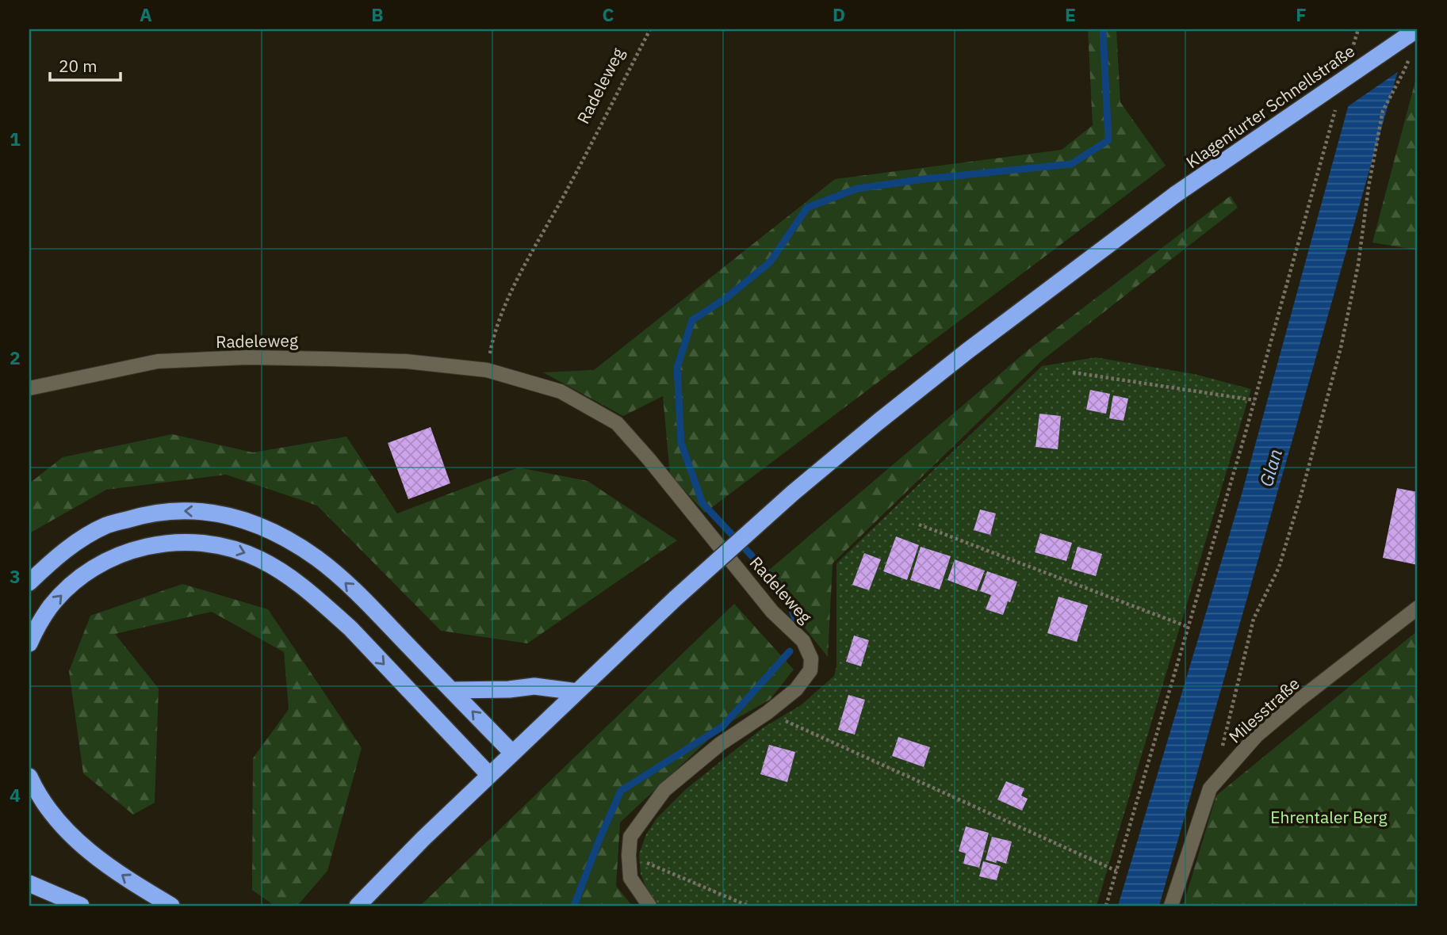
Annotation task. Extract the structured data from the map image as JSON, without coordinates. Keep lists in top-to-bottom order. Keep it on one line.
{"streets":{"highway":["Klagenfurter Schnellstraße"],"street":["Radeleweg","Milesstraße"]},"water":["Glan"],"parks":["Ehrentaler Berg"],"scale_bar":"20 m","grid":{"columns":["A","B","C","D","E","F"],"rows":["1","2","3","4"]}}
